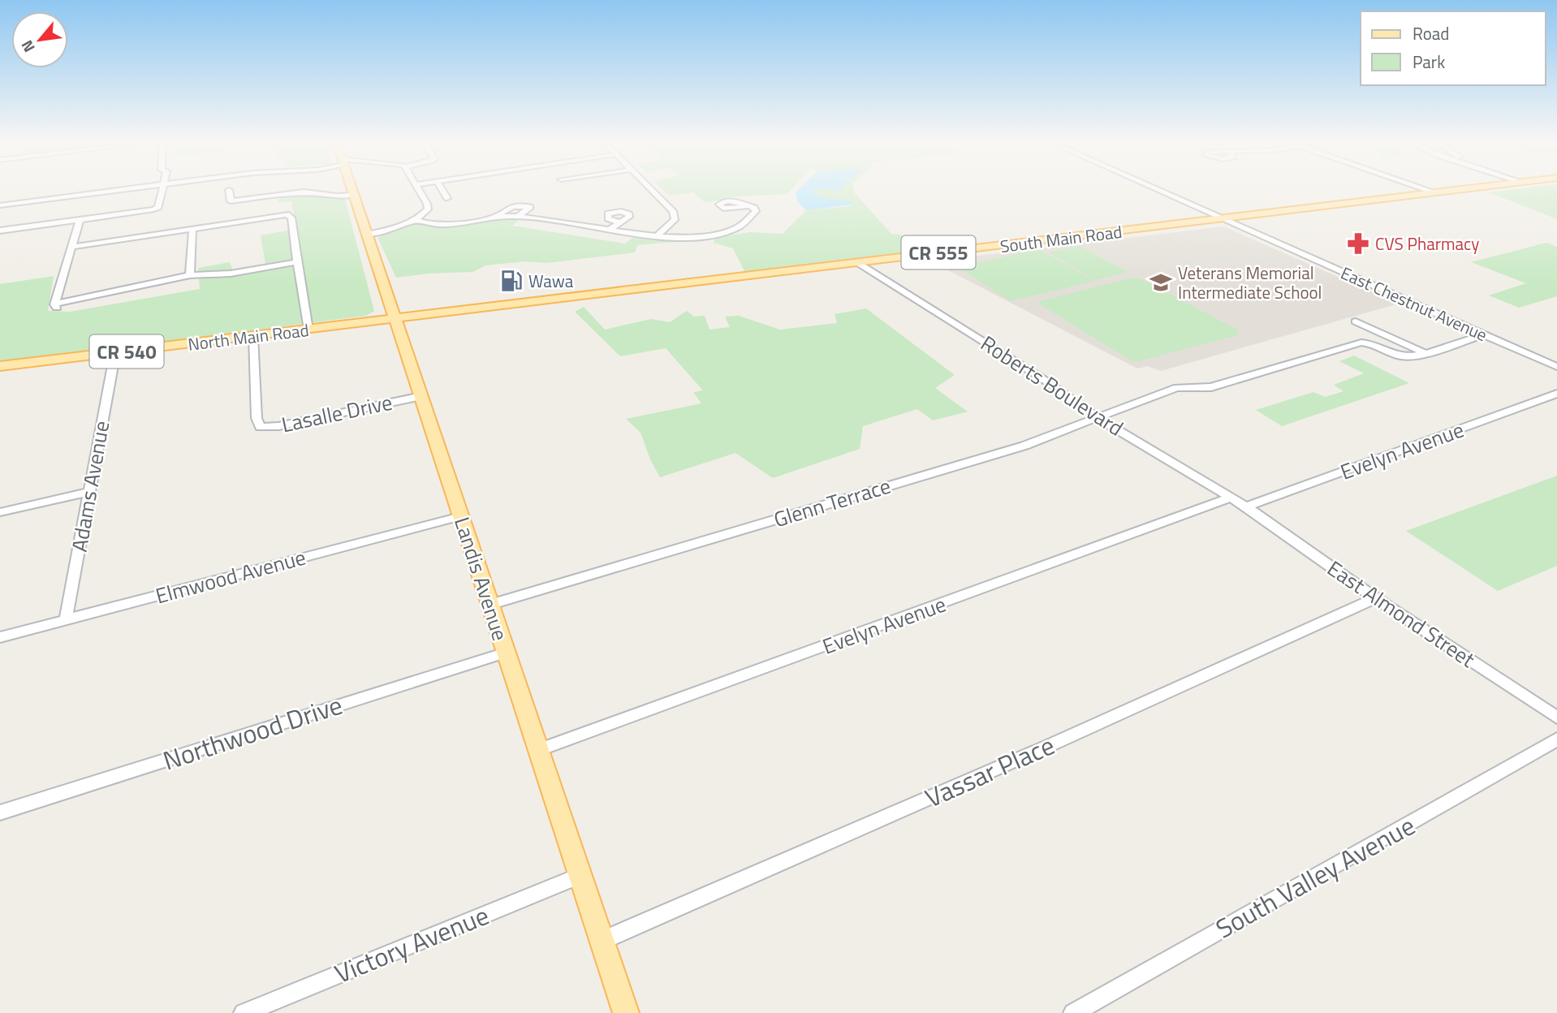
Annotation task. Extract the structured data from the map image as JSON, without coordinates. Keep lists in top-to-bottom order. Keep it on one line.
{"streets":{"main road":["South Main Road","CR 555","North Main Road","CR 540","Landis Avenue"],"street":["East Chestnut Avenue","Roberts Boulevard","Lasalle Drive","Evelyn Avenue","Adams Avenue","Glenn Terrace","Elmwood Avenue","East Almond Street","Northwood Drive","Vassar Place","South Valley Avenue","Victory Avenue"]},"crossings":[["South Main Road","East Chestnut Avenue"],["South Main Road","North Main Road"],["South Main Road","Roberts Boulevard"],["South Main Road","Landis Avenue"],["North Main Road","Lasalle Drive"],["North Main Road","Adams Avenue"],["North Main Road","Landis Avenue"],["Roberts Boulevard","Evelyn Avenue"],["Roberts Boulevard","Glenn Terrace"],["Roberts Boulevard","East Almond Street"],["Lasalle Drive","Landis Avenue"],["Evelyn Avenue","Landis Avenue"],["Evelyn Avenue","East Almond Street"],["Adams Avenue","Elmwood Avenue"],["Glenn Terrace","Landis Avenue"],["Elmwood Avenue","Landis Avenue"],["Landis Avenue","Northwood Drive"],["Landis Avenue","Vassar Place"],["Landis Avenue","Victory Avenue"],["East Almond Street","Vassar Place"]],"places":{"pharmacy":["CVS Pharmacy"],"fuel station":["Wawa"],"school or university":["Veterans Memorial Intermediate School"]},"legend":["Road","Park"],"north":"bottom left"}
